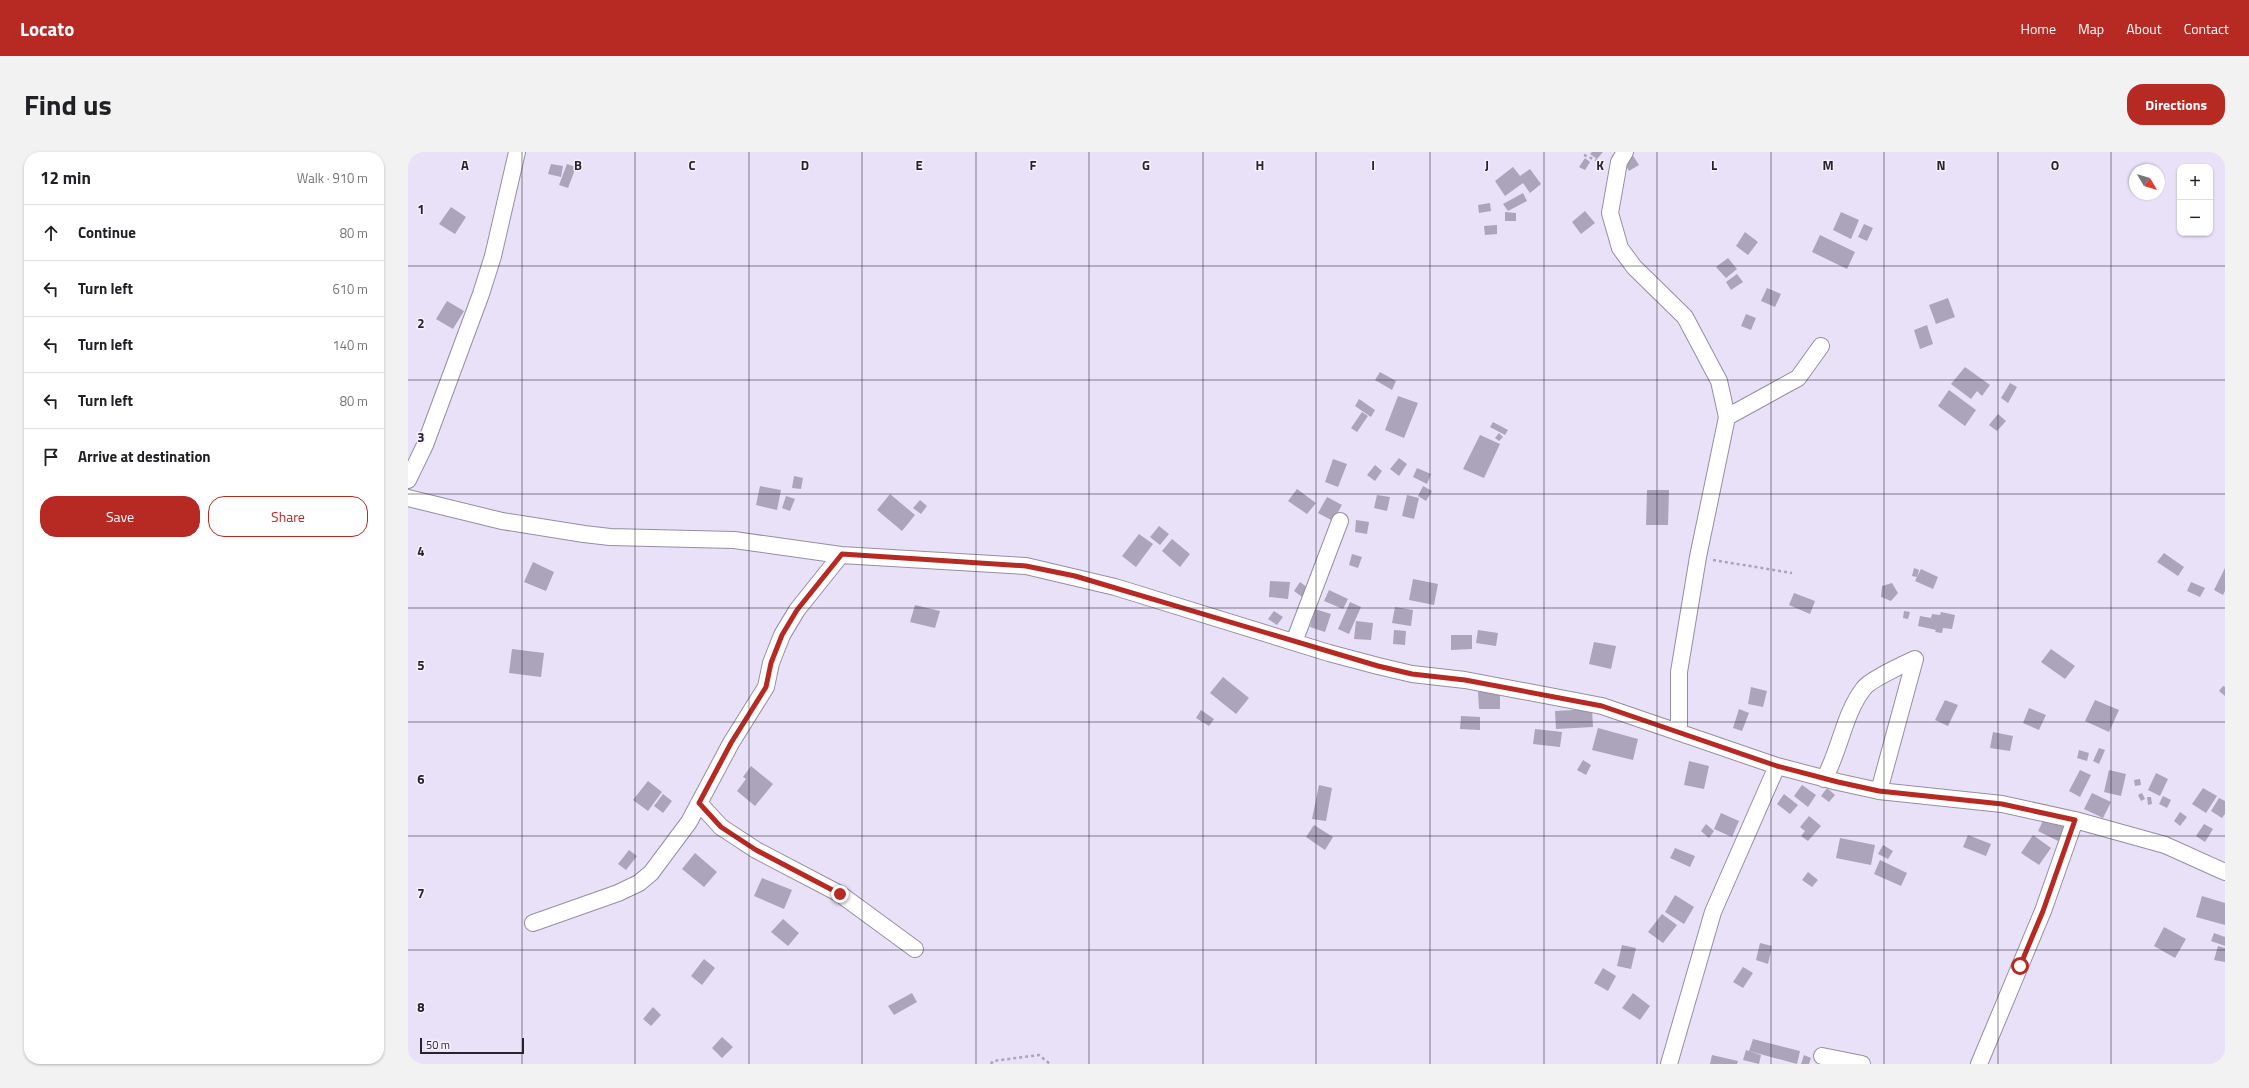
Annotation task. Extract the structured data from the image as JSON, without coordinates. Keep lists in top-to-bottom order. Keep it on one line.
{"scale_bar":"50 m","north":"bottom right","page":{"header":"Locato","nav":["Home","Map","About","Contact"],"title":"Find us","buttons":["Directions",["Save","Share"]],"heading":["12 min","Walk · 910 m"],"map_buttons":["+","−"],"list":[["Continue","80 m"],["Turn left","610 m"],["Turn left","140 m"],["Turn left","80 m"],"Arrive at destination"],"scale":"50 m"},"grid":{"columns":["A","B","C","D","E","F","G","H","I","J","K","L","M","N","O"],"rows":["1","2","3","4","5","6","7","8"]}}
